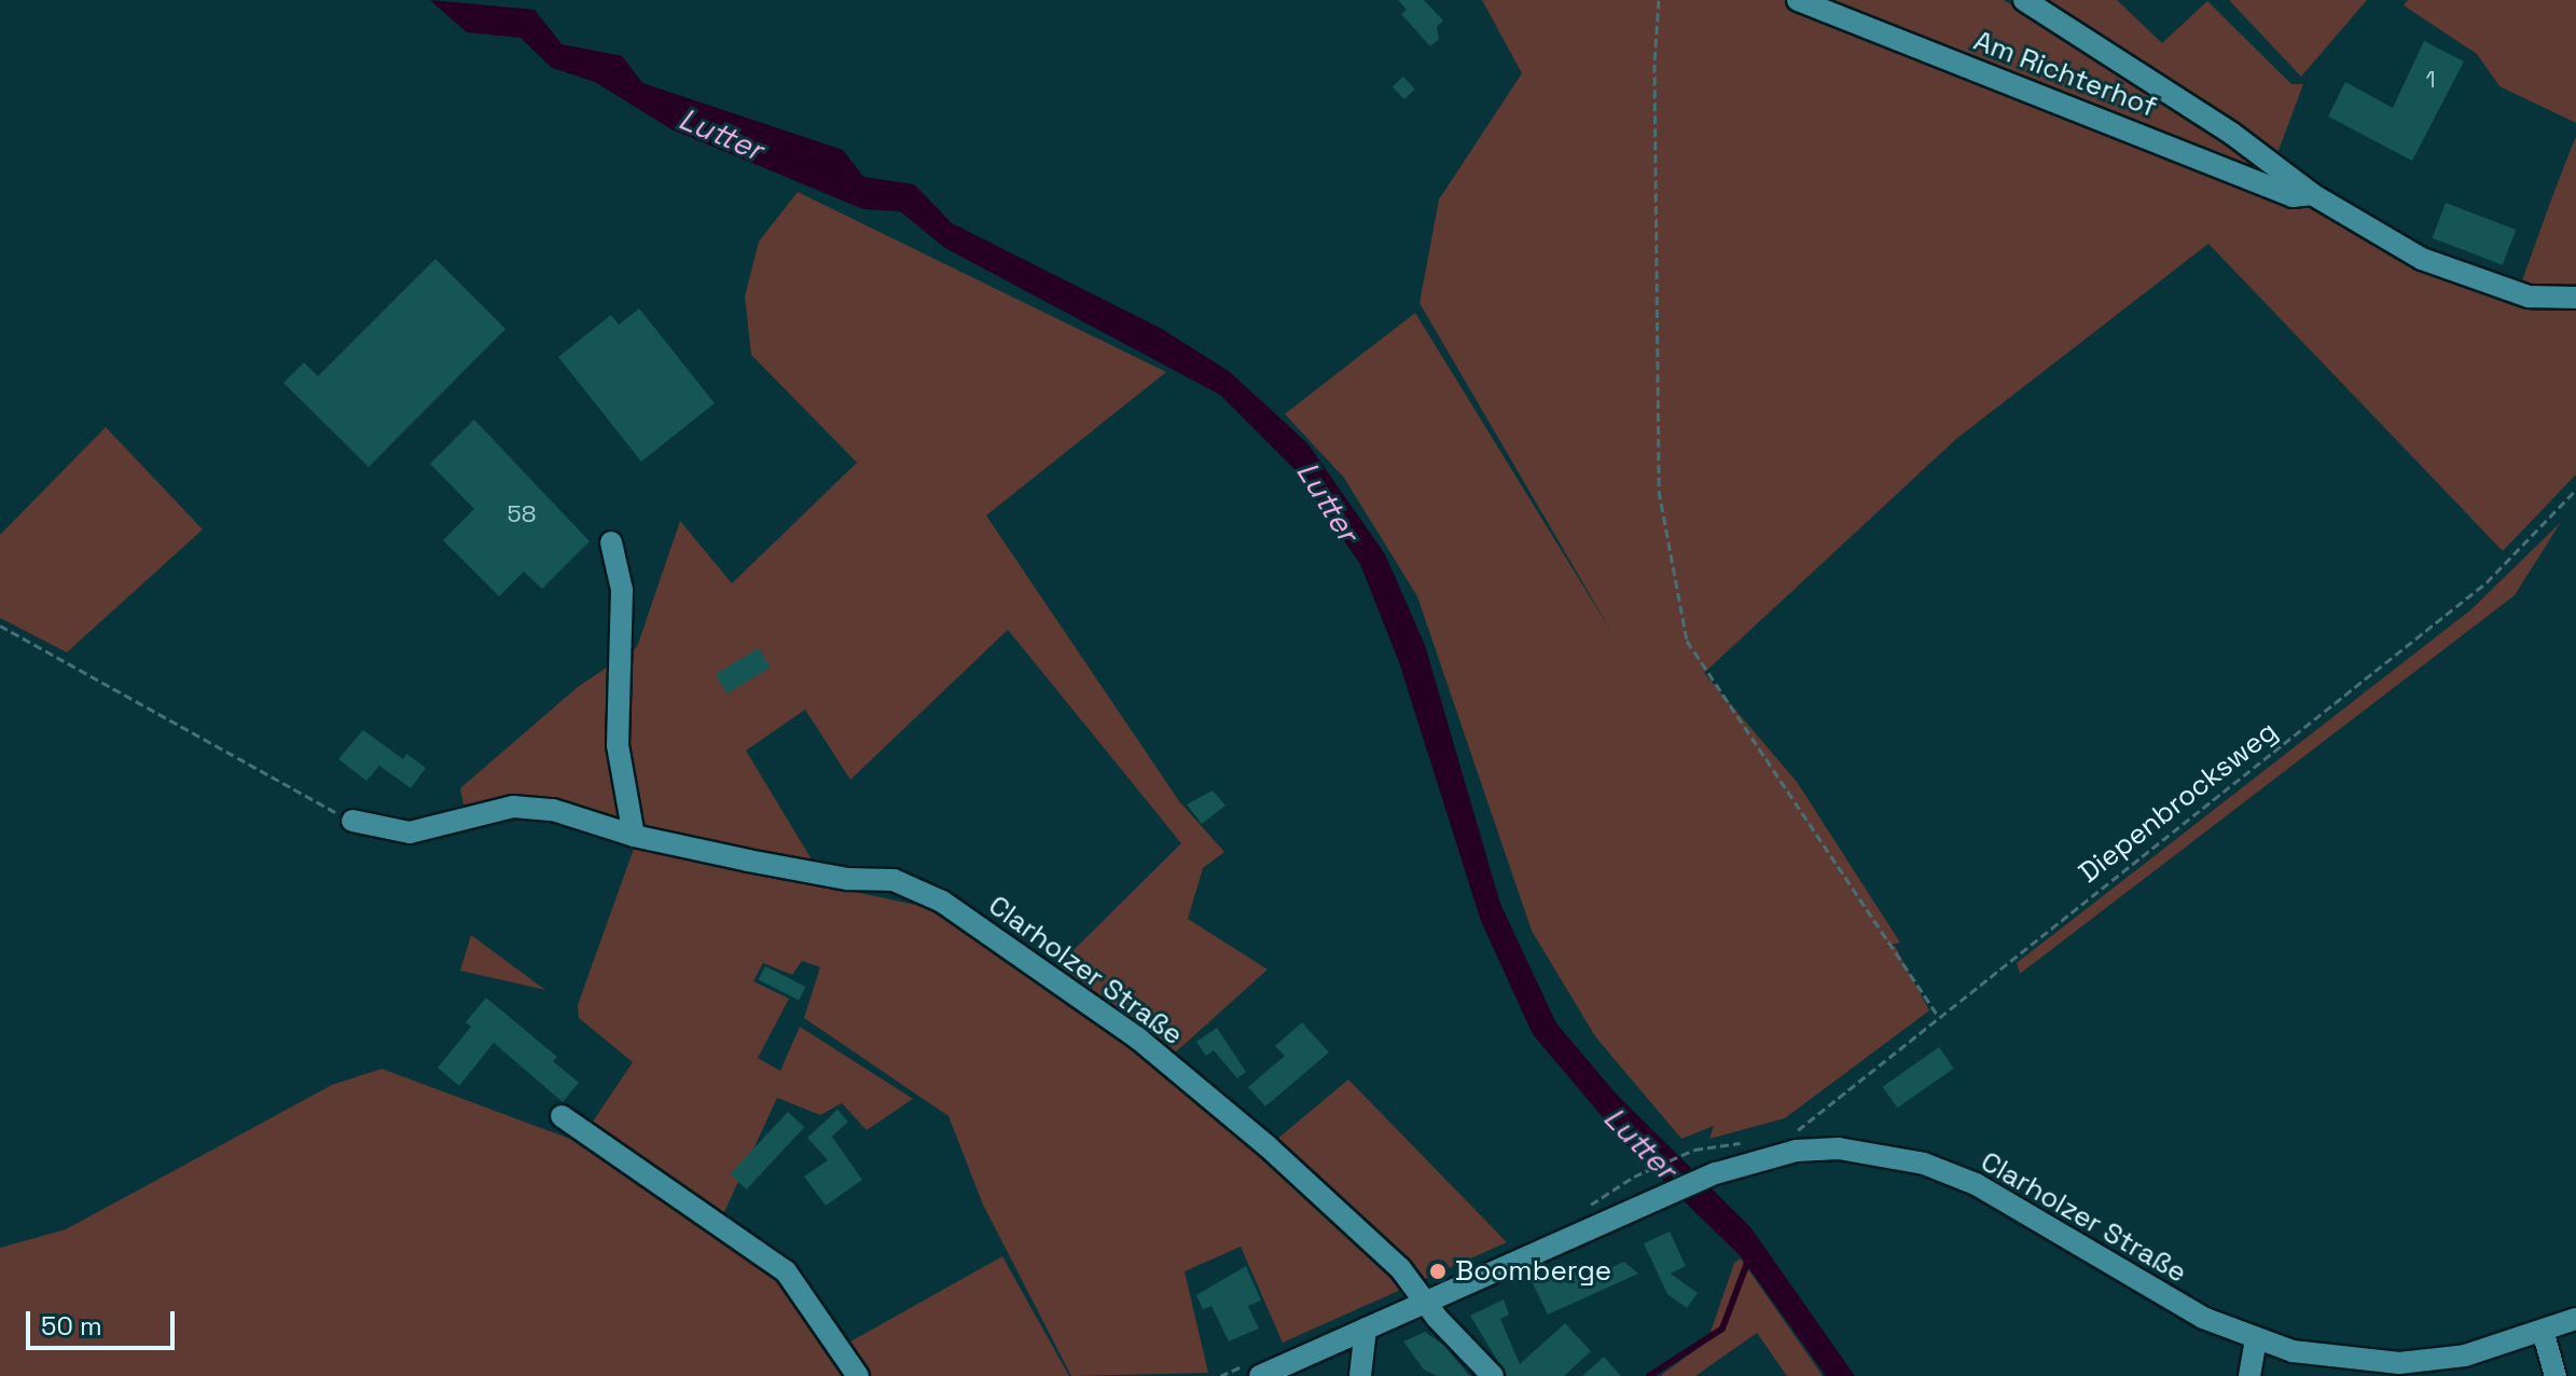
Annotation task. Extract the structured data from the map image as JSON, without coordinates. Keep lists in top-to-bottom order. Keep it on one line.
{"streets":{"street":["Am Richterhof","Clarholzer Straße"],"path":["Diepenbrocksweg"]},"water":["Lutter"],"places":["Boomberge"],"house_numbers":["1","58"],"scale_bar":"50 m"}
